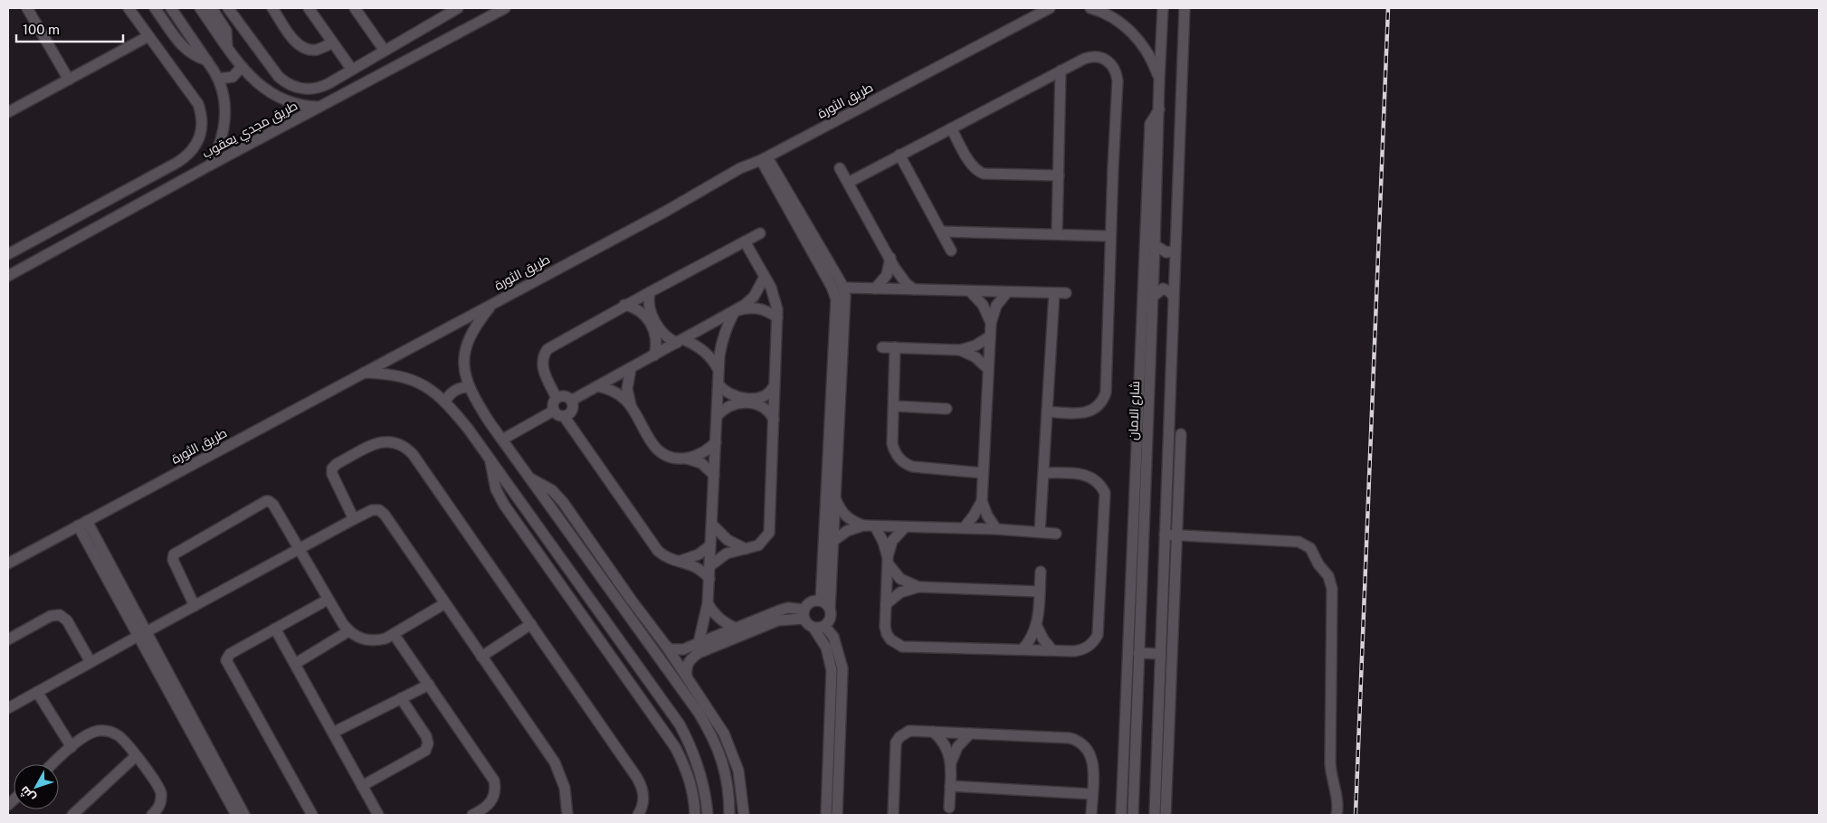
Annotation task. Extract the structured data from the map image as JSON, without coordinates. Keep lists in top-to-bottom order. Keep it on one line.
{"streets":{"street":["طريق الثورة","طريق مجدي يعقوب","شارع الامان"]},"scale_bar":"100 m","north":"bottom left"}
